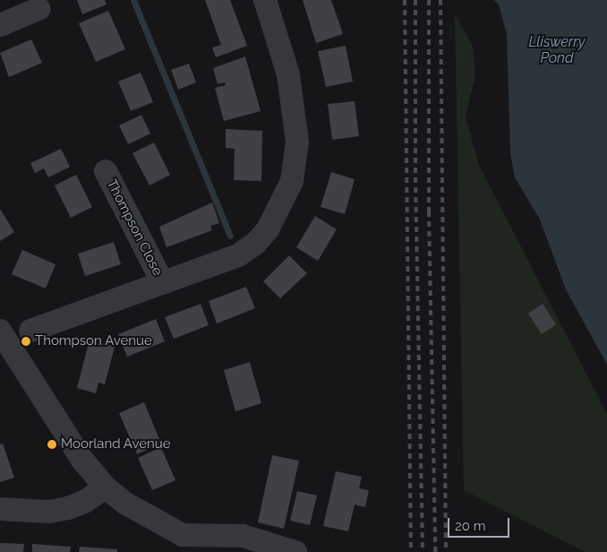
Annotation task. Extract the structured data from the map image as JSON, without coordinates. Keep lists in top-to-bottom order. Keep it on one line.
{"streets":{"street":["Thompson Close"]},"water":["Lliswerry Pond"],"places":["Thompson Avenue","Moorland Avenue"],"scale_bar":"20 m"}
